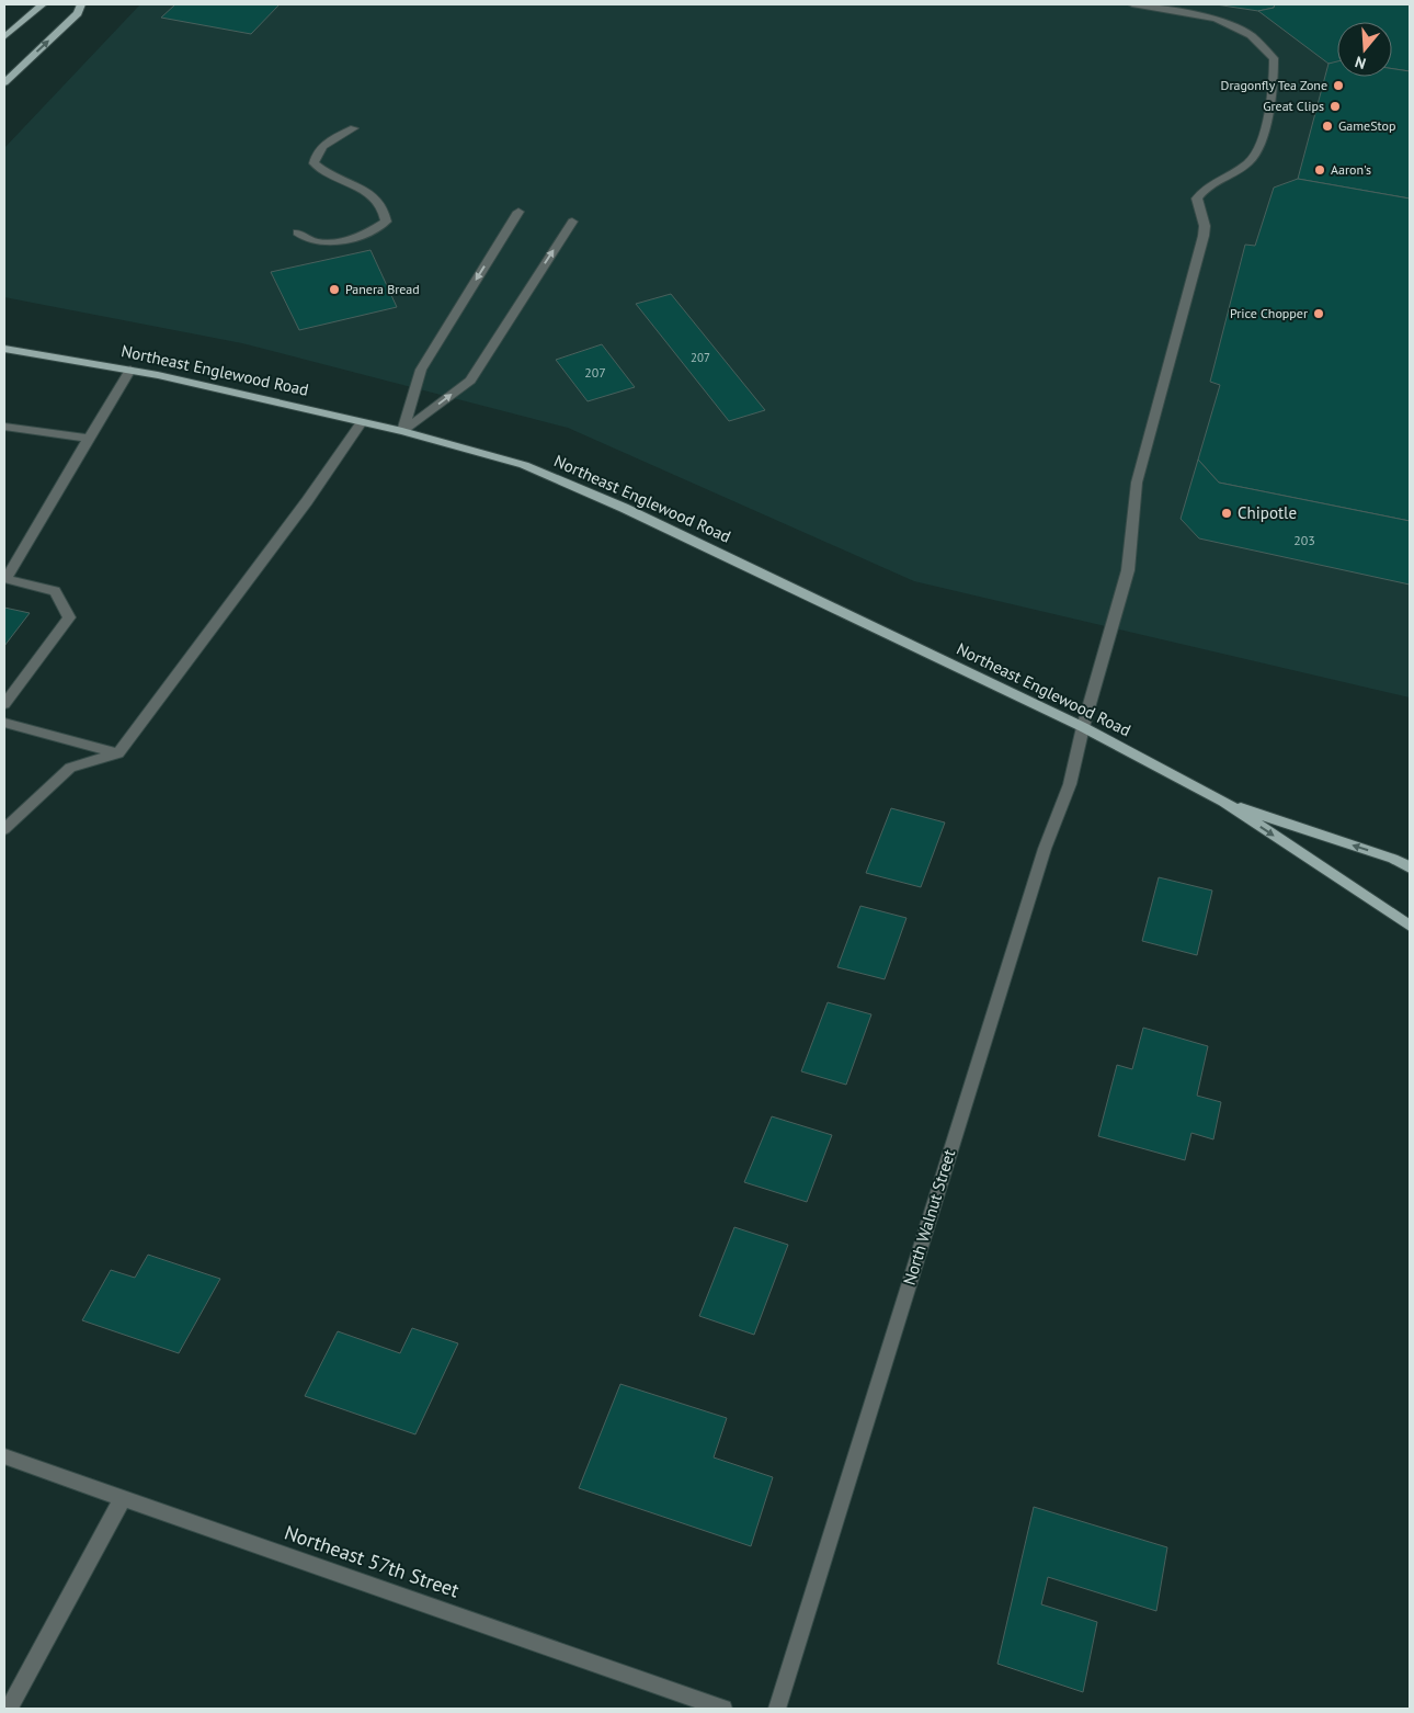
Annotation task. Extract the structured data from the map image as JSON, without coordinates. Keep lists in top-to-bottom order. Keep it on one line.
{"streets":{"main road":["Northeast Englewood Road"],"street":["North Walnut Street","Northeast 57th Street"]},"crossings":[["Northeast Englewood Road","North Walnut Street"]],"places":["Dragonfly Tea Zone","Great Clips","GameStop","Aaron's","Panera Bread","Price Chopper","Chipotle"],"house_numbers":["207","207","203"],"north":"bottom"}
